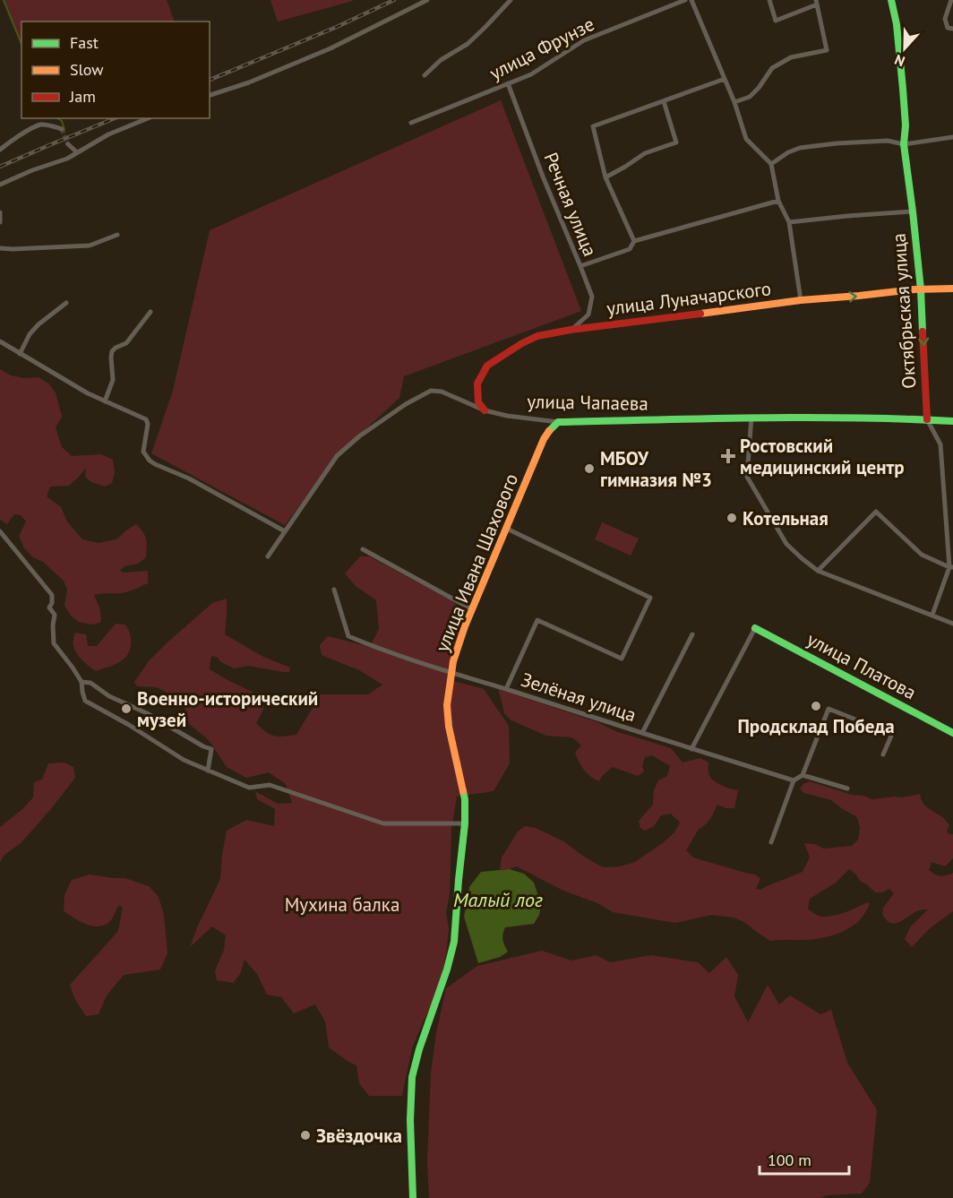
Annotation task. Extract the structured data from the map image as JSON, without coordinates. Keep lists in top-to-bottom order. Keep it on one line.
{"streets":{"main road":["улица Луначарского","Октябрьская улица","улица Чапаева","улица Ивана Шахового","улица Платова"],"street":["улица Фрунзе","Речная улица","Зелёная улица"]},"crossings":[["улица Фрунзе","Речная улица"],["Речная улица","улица Луначарского"],["улица Луначарского","Октябрьская улица"],["улица Луначарского","улица Чапаева"],["Октябрьская улица","улица Чапаева"],["улица Чапаева","улица Ивана Шахового"],["улица Ивана Шахового","Зелёная улица"]],"water":["Малый лог"],"parks":["Мухина балка"],"places":{"health":["Ростовский медицинский центр"],"other":["МБОУ гимназия №3","Котельная","Продсклад Победа","Военно-исторический музей","Звёздочка"]},"legend":["Fast","Slow","Jam"],"scale_bar":"100 m","north":"bottom"}
